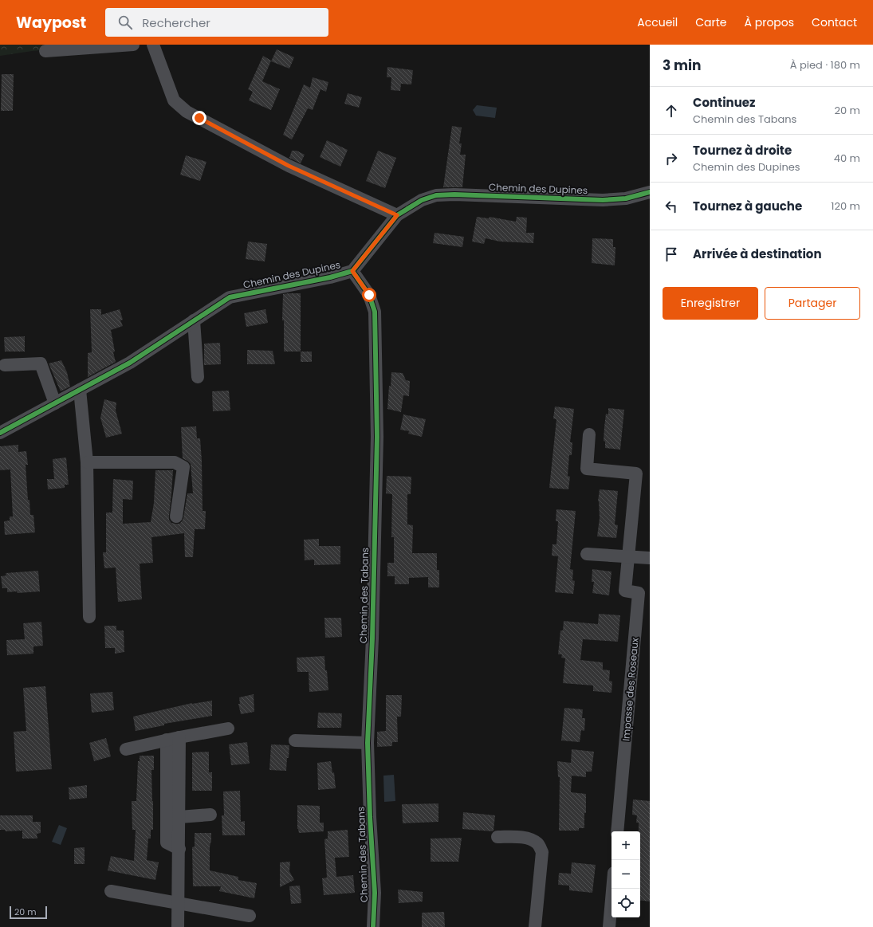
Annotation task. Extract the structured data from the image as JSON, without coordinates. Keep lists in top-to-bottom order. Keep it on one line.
{"streets":{"street":["Chemin des Dupines","Chemin des Tabans","Impasse des Roseaux"]},"crossings":[["Chemin des Dupines","Chemin des Tabans"]],"scale_bar":"20 m","page":{"header":"Waypost","search":"Rechercher","nav":["Accueil","Carte","À propos","Contact"],"heading":["3 min","À pied · 180 m"],"list":[["Continuez","Chemin des Tabans","20 m"],["Tournez à droite","Chemin des Dupines","40 m"],["Tournez à gauche","120 m"],"Arrivée à destination"],"buttons":["Enregistrer","Partager"],"map_buttons":["+","−"],"scale":"20 m"}}
